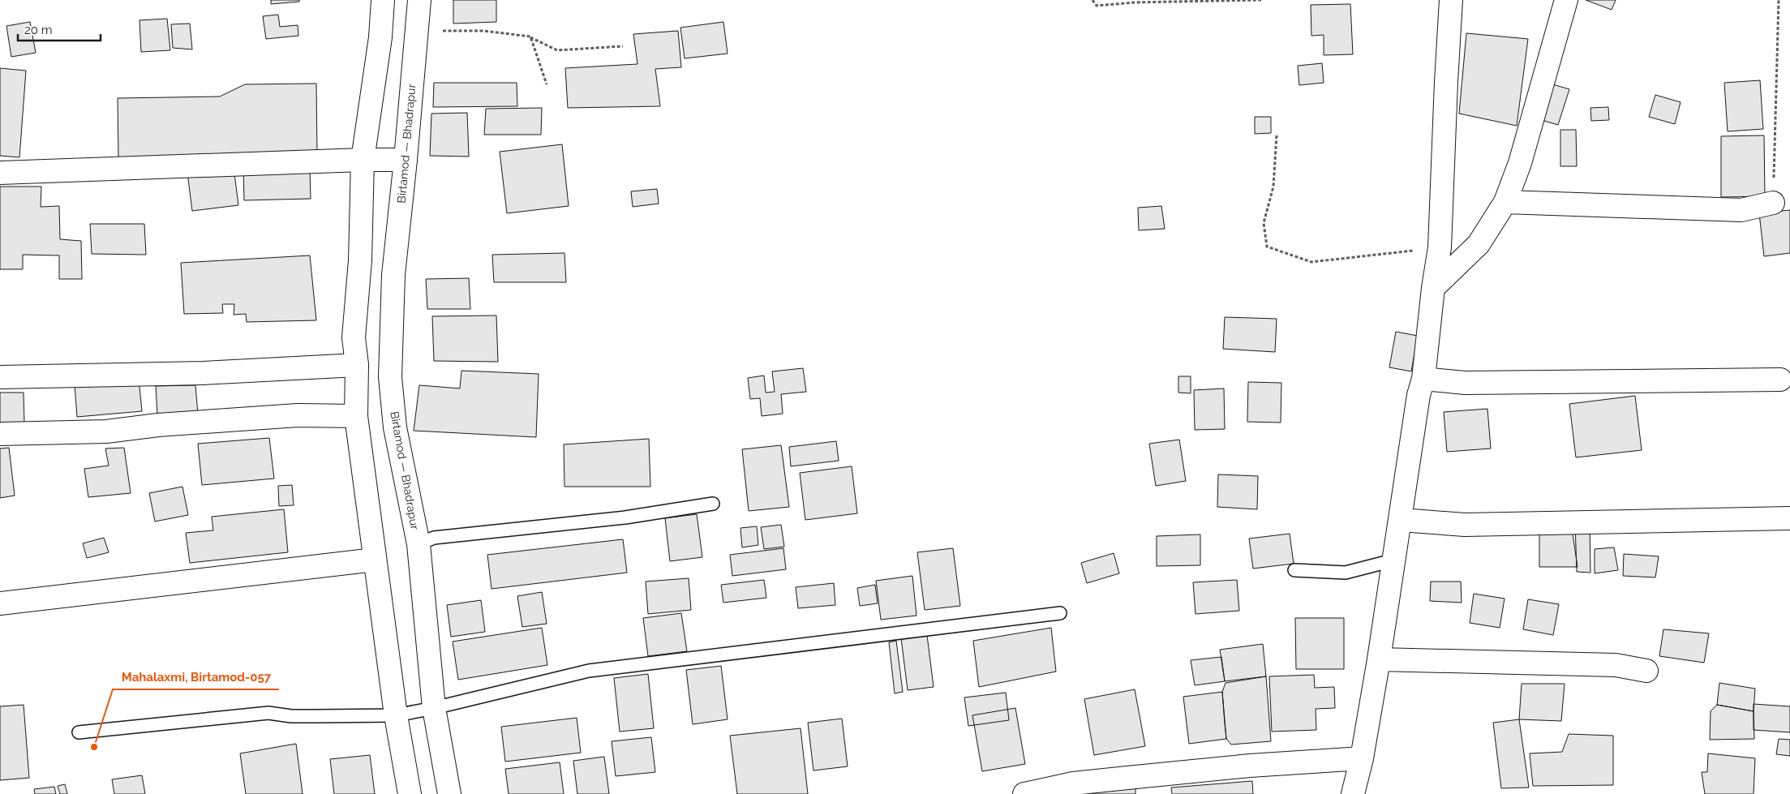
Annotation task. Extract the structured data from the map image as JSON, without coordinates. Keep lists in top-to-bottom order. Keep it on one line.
{"streets":{"street":["Birtamod — Bhadrapur"]},"places":["Mahalaxmi, Birtamod-057"],"scale_bar":"20 m"}
